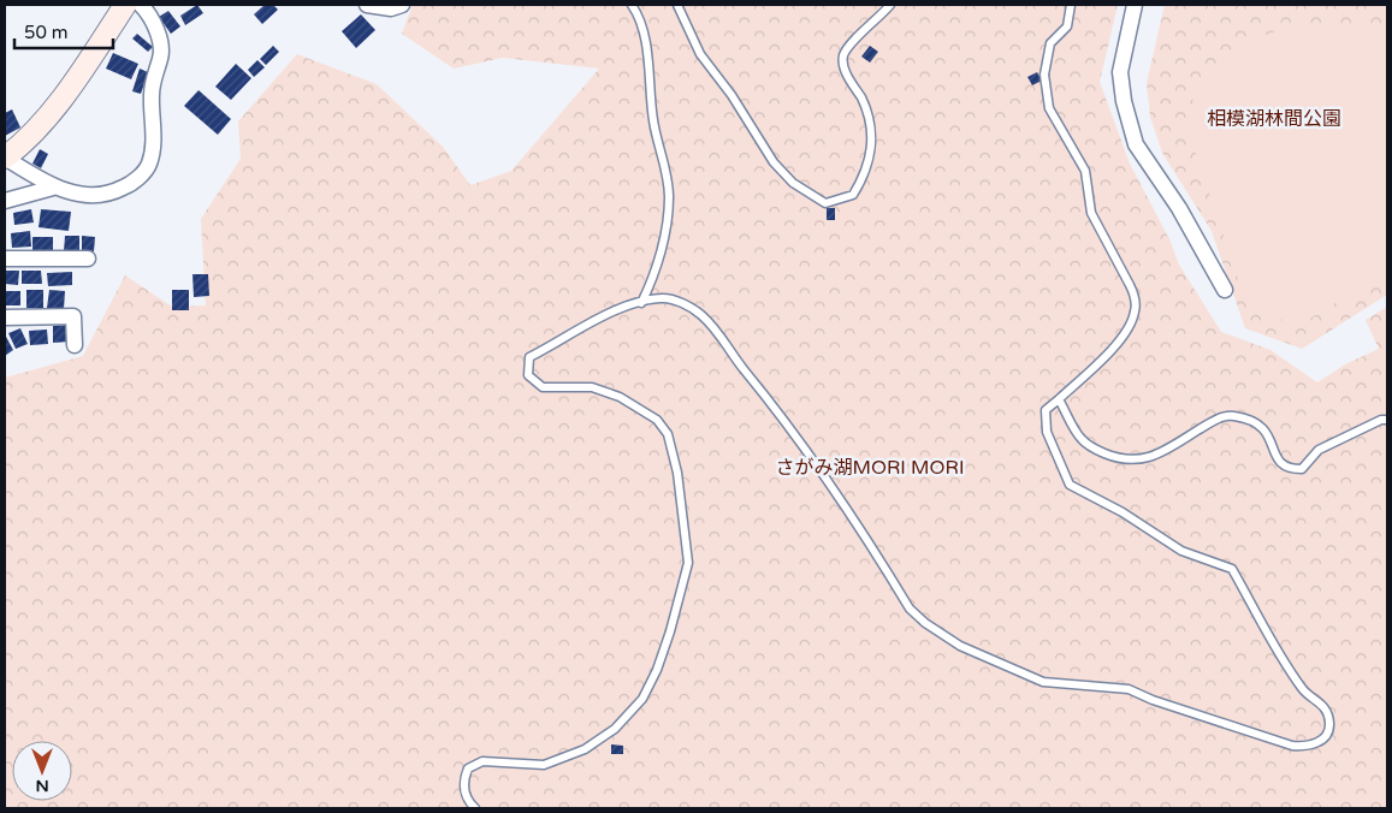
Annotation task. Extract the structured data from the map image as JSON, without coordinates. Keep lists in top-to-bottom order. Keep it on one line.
{"parks":["相模湖林間公園","さがみ湖MORI MORI"],"scale_bar":"50 m","north":"bottom"}
